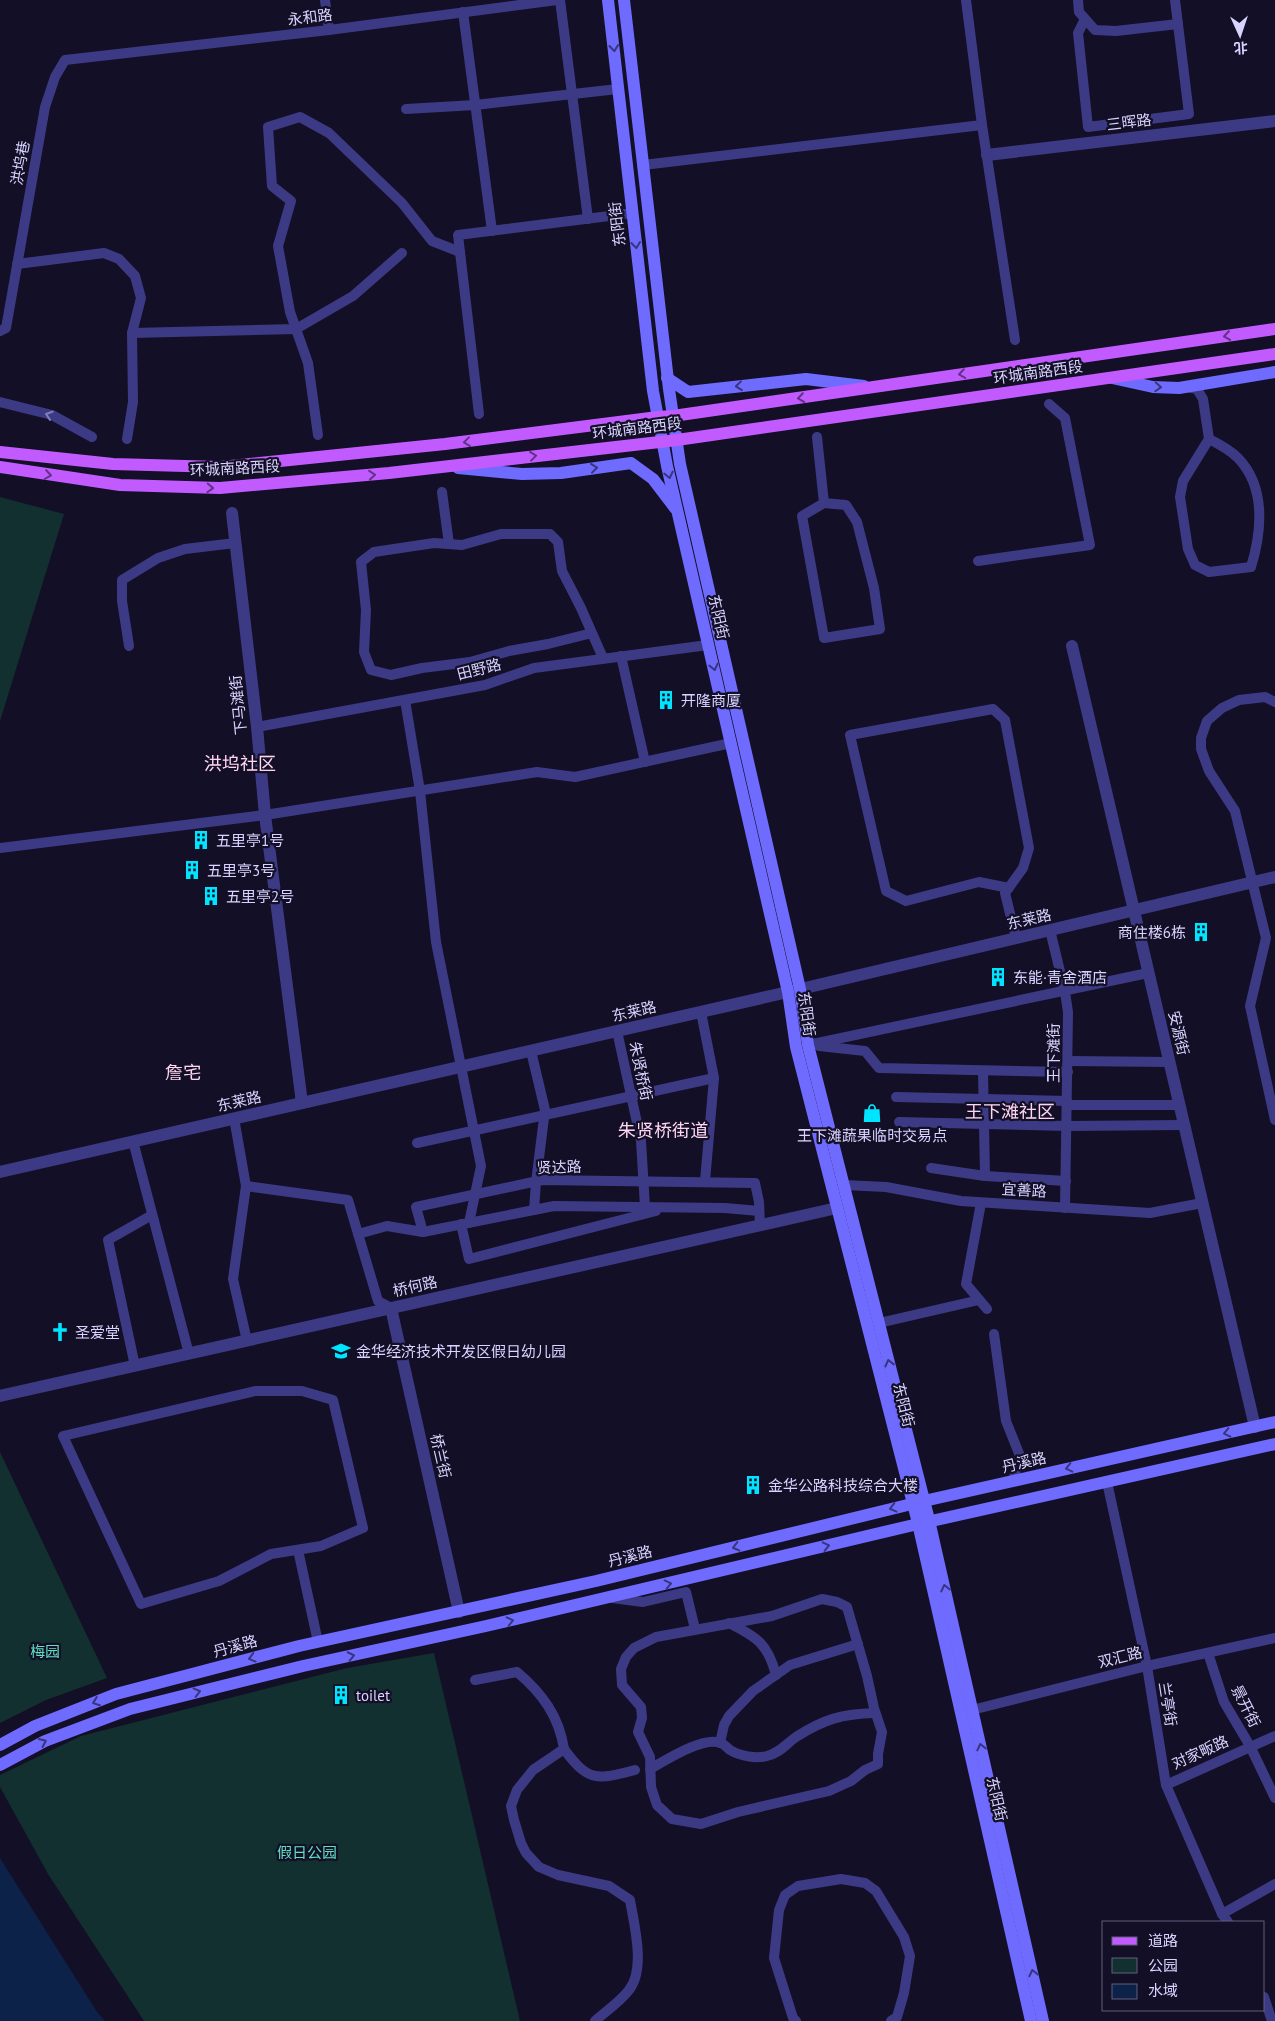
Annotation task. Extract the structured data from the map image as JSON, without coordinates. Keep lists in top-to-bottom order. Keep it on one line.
{"streets":{"main road":["东阳街","环城南路西段","丹溪路"],"street":["永和路","三晖路","洪坞巷","田野路","下马滩街","东莱路","安源街","王下滩街","朱贤桥街","贤达路","宜善路","桥何路","桥兰街","双汇路","兰亭街","景开街","对家畈路"]},"crossings":[["永和路","洪坞巷"],["东阳街","环城南路西段"],["东阳街","田野路"],["东阳街","东莱路"],["东阳街","宜善路"],["东阳街","桥何路"],["东阳街","丹溪路"],["东阳街","双汇路"],["田野路","下马滩街"],["下马滩街","东莱路"],["东莱路","安源街"],["东莱路","王下滩街"],["东莱路","朱贤桥街"],["安源街","宜善路"],["安源街","丹溪路"],["王下滩街","宜善路"],["朱贤桥街","贤达路"],["贤达路","桥何路"],["桥何路","桥兰街"],["桥兰街","丹溪路"],["双汇路","兰亭街"],["双汇路","景开街"],["兰亭街","对家畈路"],["景开街","对家畈路"]],"districts":["洪坞社区","詹宅","王下滩社区","朱贤桥街道"],"parks":["梅园","假日公园"],"places":{"building":["开隆商厦","五里亭1号","五里亭3号","五里亭2号","商住楼6栋","东能·青舍酒店","金华公路科技综合大楼","toilet"],"shop":["王下滩蔬果临时交易点"],"church":["圣爱堂"],"school or university":["金华经济技术开发区假日幼儿园"]},"legend":["道路","公园","水域"],"north":"bottom"}
